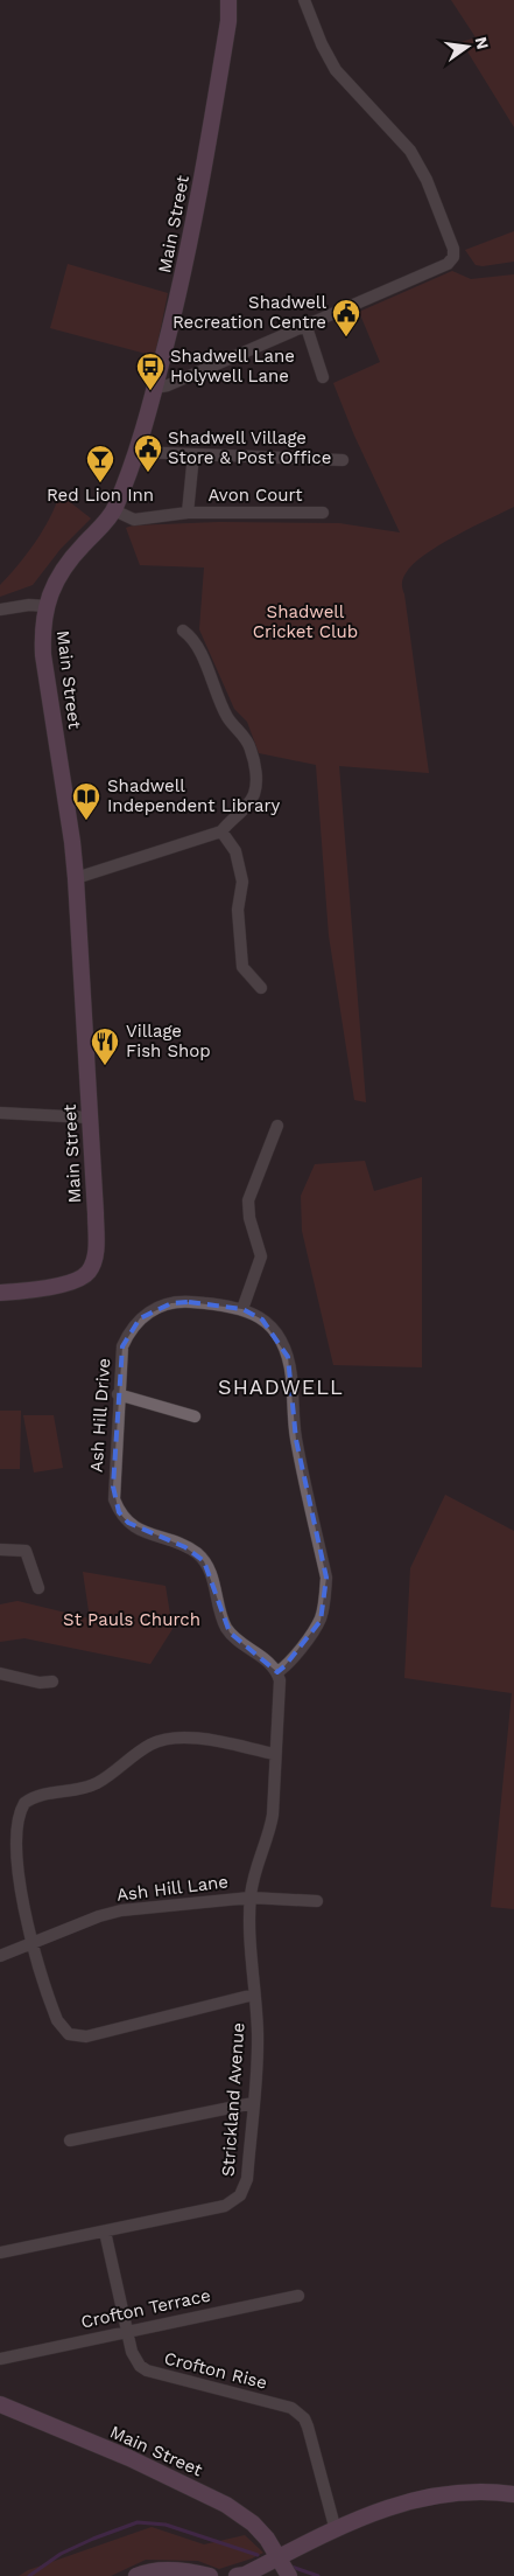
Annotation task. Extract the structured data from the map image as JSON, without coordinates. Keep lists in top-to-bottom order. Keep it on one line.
{"streets":{"street":["Main Street","Avon Court","Ash Hill Drive","Ash Hill Lane","Strickland Avenue","Crofton Terrace","Crofton Rise"]},"crossings":[["Main Street","Avon Court"],["Ash Hill Lane","Strickland Avenue"],["Strickland Avenue","Crofton Rise"],["Crofton Terrace","Crofton Rise"]],"districts":["SHADWELL"],"parks":["Shadwell Cricket Club","St Pauls Church"],"places":{"public building":["Shadwell Recreation Centre","Shadwell Village Store & Post Office"],"bus stop":["Shadwell Lane Holywell Lane"],"bar":["Red Lion Inn"],"library":["Shadwell Independent Library"],"restaurant":["Village Fish Shop"]},"north":"right"}
